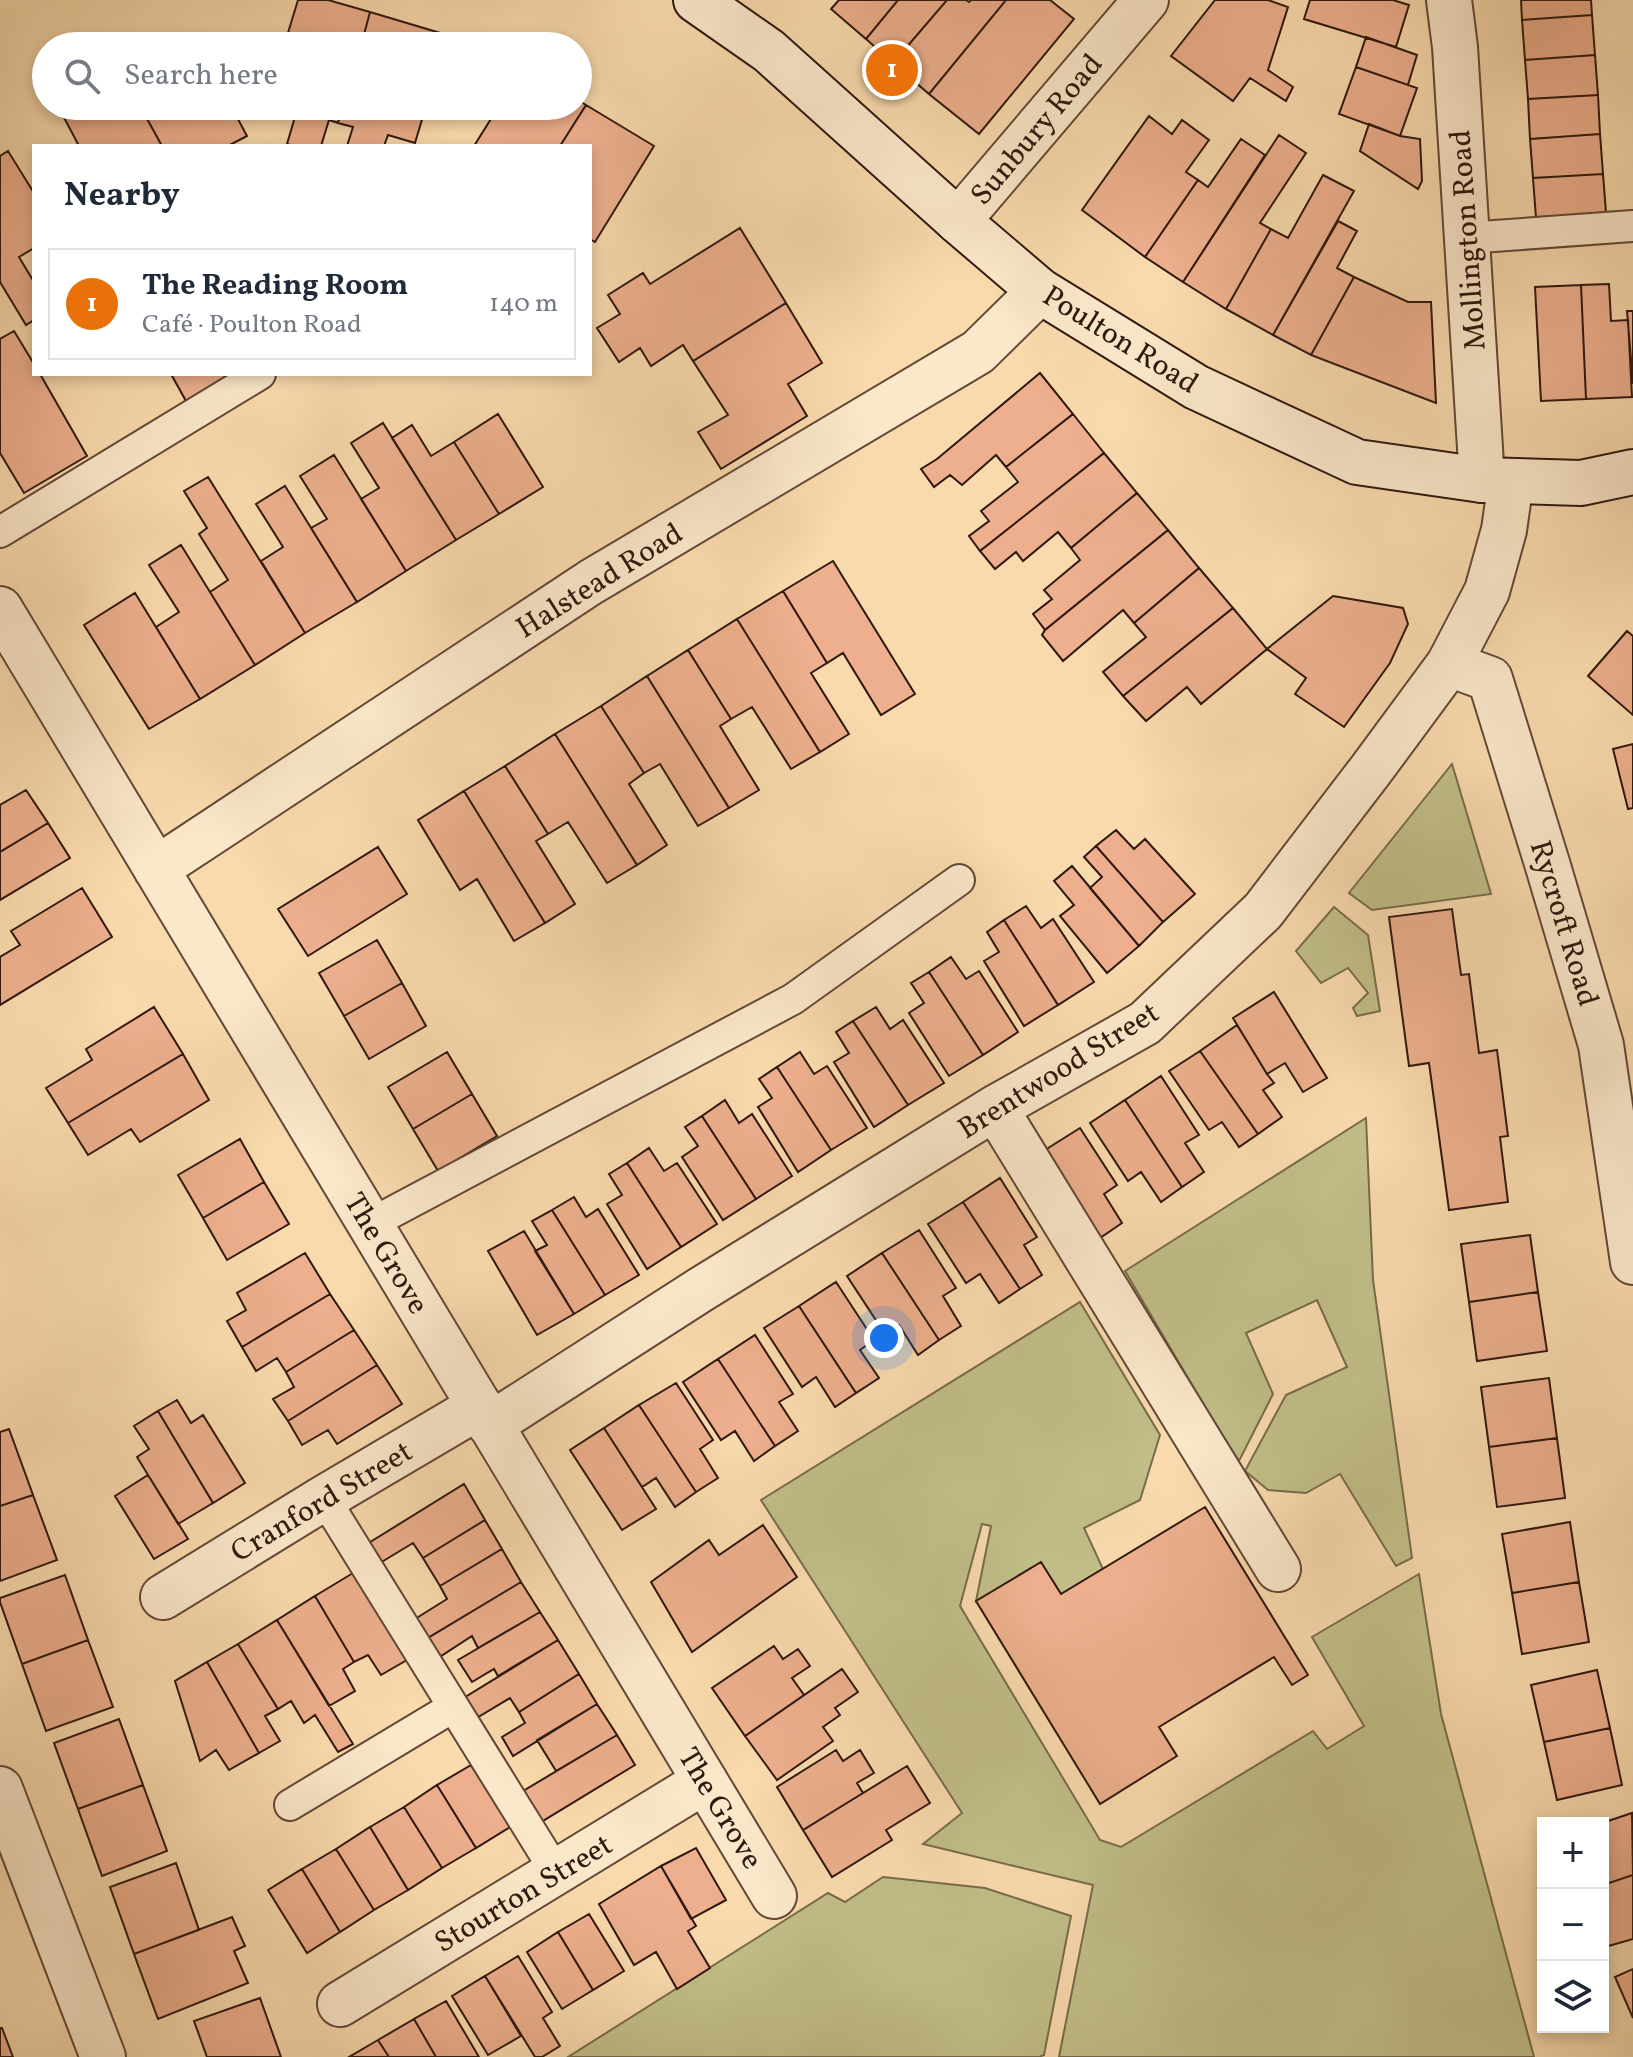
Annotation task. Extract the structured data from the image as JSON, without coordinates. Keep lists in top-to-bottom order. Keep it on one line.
{"streets":{"street":["Sunbury Road","Mollington Road","Poulton Road","Halstead Road","Rycroft Road","Brentwood Street","The Grove","Cranford Street","Stourton Street"]},"crossings":[["Sunbury Road","Poulton Road"],["Mollington Road","Poulton Road"],["Mollington Road","Brentwood Street"],["Poulton Road","Halstead Road"],["Poulton Road","Brentwood Street"],["Halstead Road","The Grove"],["Rycroft Road","Brentwood Street"],["Brentwood Street","The Grove"],["Brentwood Street","Cranford Street"],["The Grove","Cranford Street"],["The Grove","Stourton Street"]],"page":{"search":"Search here","pins":"1","heading":"Nearby","list":[{"mark":"1","name":"The Reading Room","note":"Café · Poulton Road","value":"140 m"}],"map_buttons":["+","−"]}}
